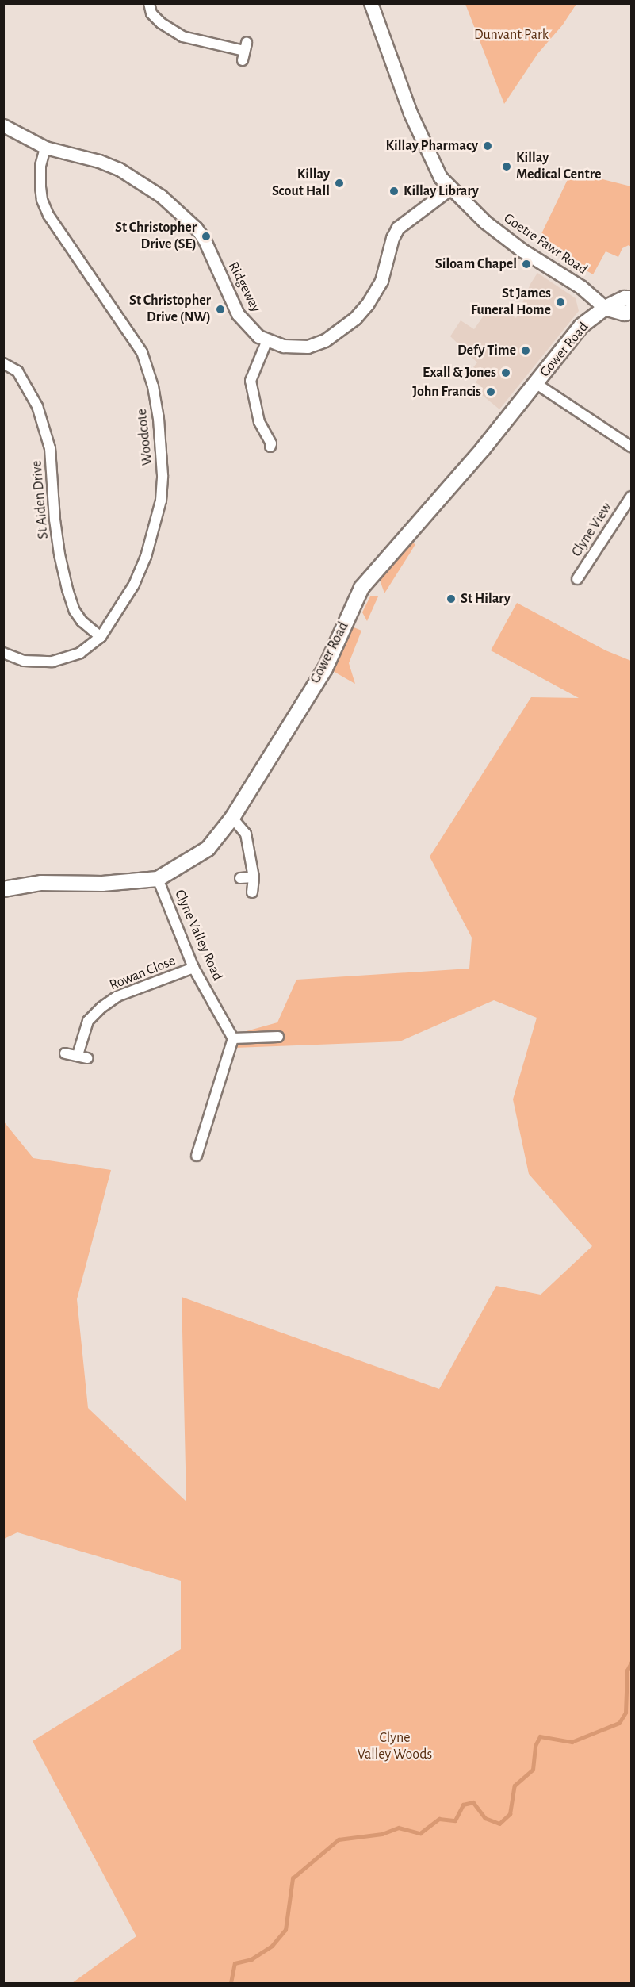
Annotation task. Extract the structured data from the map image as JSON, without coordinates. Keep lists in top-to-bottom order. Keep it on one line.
{"streets":{"main road":["Goetre Fawr Road","Gower Road"],"street":["Ridgeway","Woodcote","St Aiden Drive","Clyne View","Clyne Valley Road","Rowan Close"]},"crossings":[["Goetre Fawr Road","Ridgeway"],["Goetre Fawr Road","Gower Road"],["Ridgeway","Woodcote"],["Gower Road","Clyne Valley Road"],["Woodcote","St Aiden Drive"],["Clyne Valley Road","Rowan Close"]],"parks":["Dunvant Park","Clyne Valley Woods"],"places":["Killay Pharmacy","Killay Medical Centre","Killay Scout Hall","Killay Library","St Christopher Drive (SE)","Siloam Chapel","St James Funeral Home","St Christopher Drive (NW)","Defy Time","Exall & Jones","John Francis","St Hilary"]}
